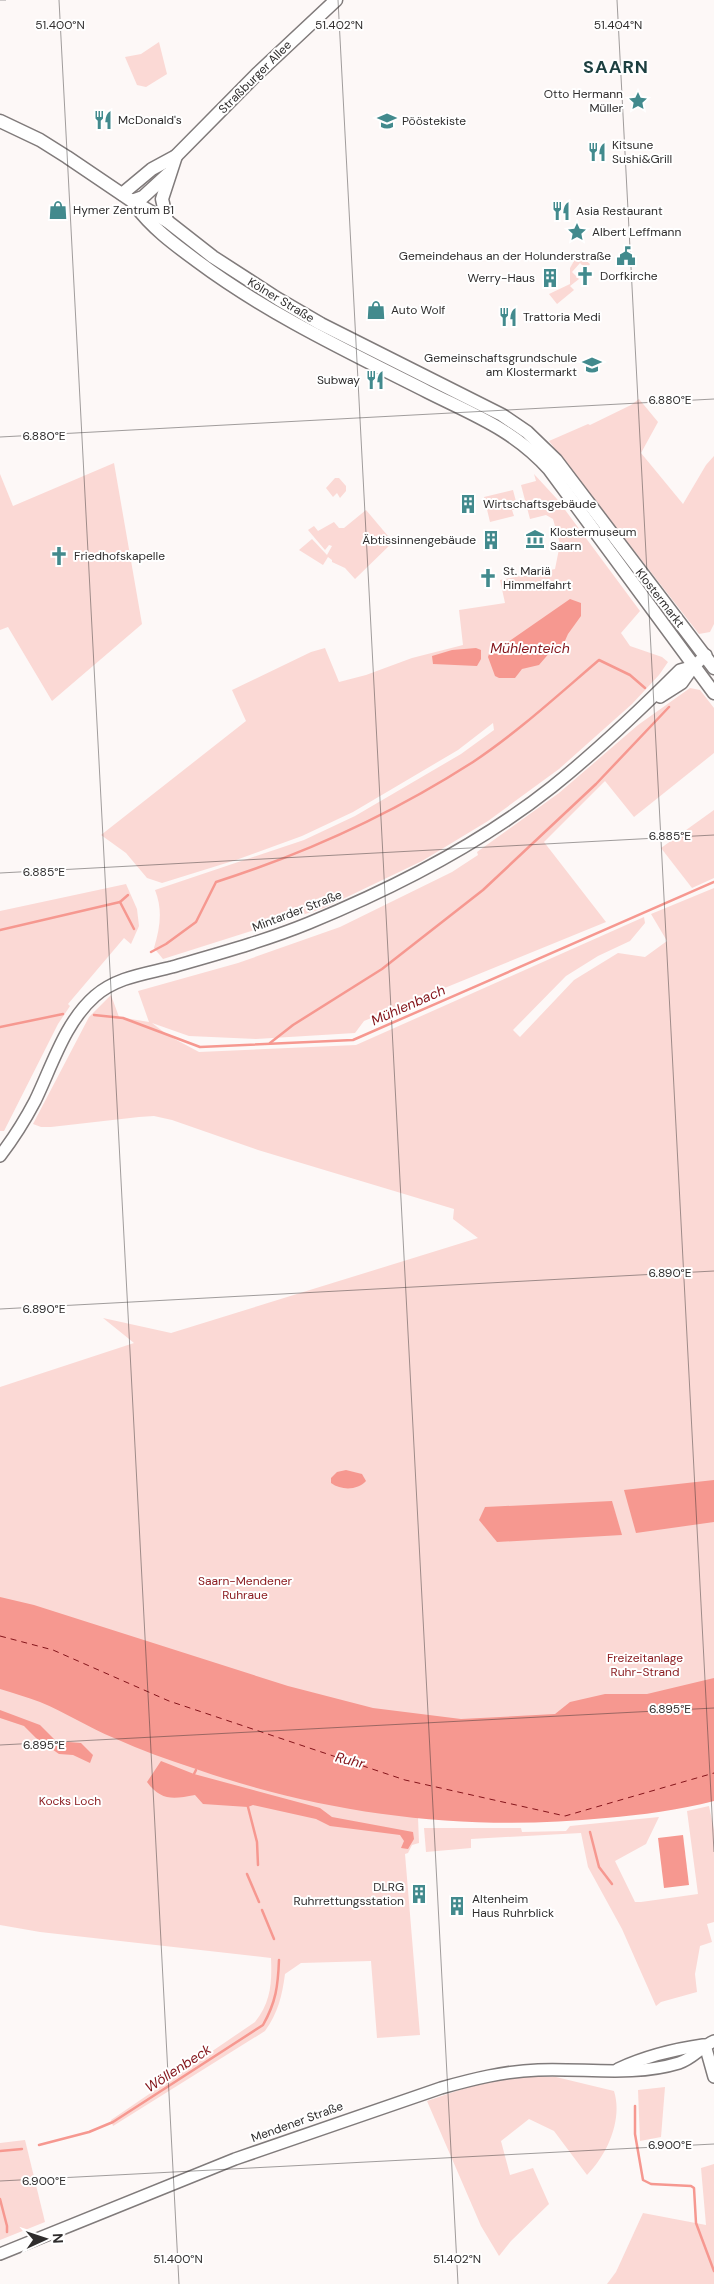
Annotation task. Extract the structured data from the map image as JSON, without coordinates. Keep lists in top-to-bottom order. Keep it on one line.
{"streets":{"main road":["Straßburger Allee","Kölner Straße","Klostermarkt","Mintarder Straße","Mendener Straße"]},"crossings":[["Straßburger Allee","Kölner Straße"],["Kölner Straße","Klostermarkt"],["Klostermarkt","Mintarder Straße"]],"districts":["SAARN"],"water":["Mühlenteich","Mühlenbach","Ruhr","Wöllenbeck"],"parks":["Saarn-Mendener Ruhraue","Freizeitanlage Ruhr-Strand","Kocks Loch"],"places":{"place":["Otto Hermann Müller","Albert Leffmann"],"restaurant":["McDonald's","Kitsune Sushi&Grill","Asia Restaurant","Trattoria Medi","Subway"],"school or university":["Pööstekiste","Gemeinschaftsgrundschule am Klostermarkt"],"shop":["Hymer Zentrum B1","Auto Wolf"],"public building":["Gemeindehaus an der Holunderstraße"],"church":["Dorfkirche","Friedhofskapelle","St. Mariä Himmelfahrt"],"building":["Werry-Haus","Wirtschaftsgebäude","Äbtissinnengebäude","DLRG Ruhrrettungsstation","Altenheim Haus Ruhrblick"],"museum":["Klostermuseum Saarn"]},"north":"right","coordinates":["51.400°N","51.402°N","51.404°N","6.880°E","6.885°E","6.890°E","6.895°E","6.900°E"]}
